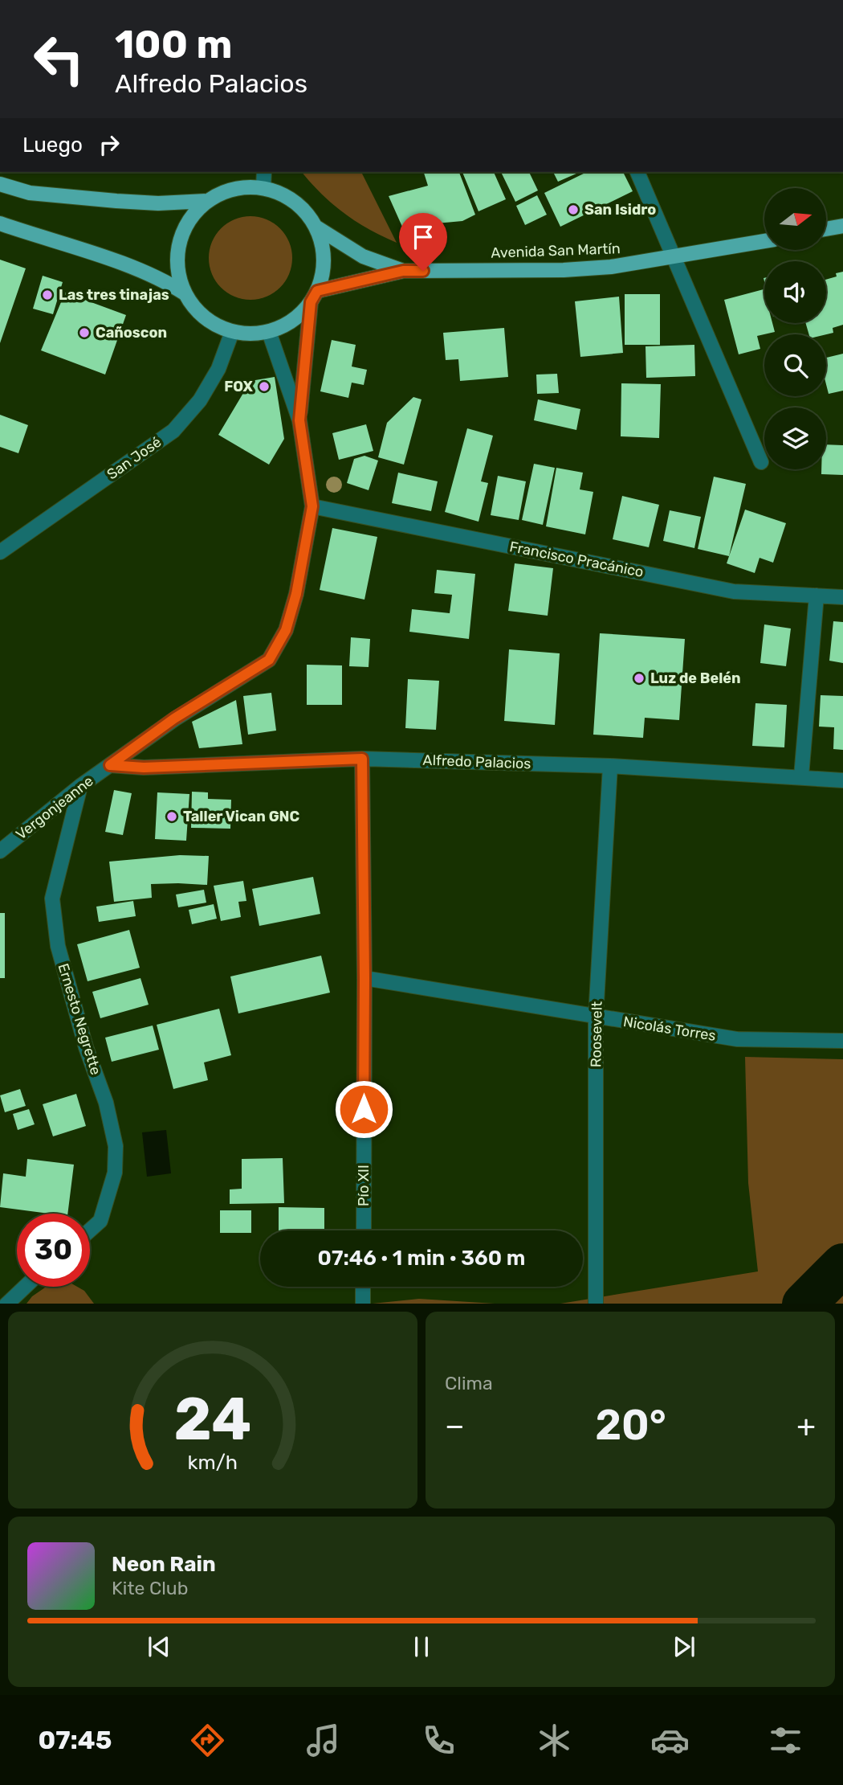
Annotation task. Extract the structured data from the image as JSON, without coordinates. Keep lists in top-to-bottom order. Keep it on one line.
{"streets":{"main road":["Avenida San Martín"],"street":["San José","Francisco Pracánico","Alfredo Palacios","Vergonjeanne","Ernesto Negrette","Nicolás Torres","Roosevelt","Pío XII"]},"crossings":[["Avenida San Martín","San José"],["Avenida San Martín","Vergonjeanne"],["San José","Vergonjeanne"],["Francisco Pracánico","Vergonjeanne"],["Alfredo Palacios","Vergonjeanne"],["Alfredo Palacios","Roosevelt"],["Alfredo Palacios","Pío XII"],["Vergonjeanne","Ernesto Negrette"],["Nicolás Torres","Roosevelt"],["Nicolás Torres","Pío XII"]],"places":["San Isidro","Las tres tinajas","Cañoscon","FOX","Luz de Belén","Taller Vican GNC"],"north":"right","page":{"turn":["100 m","Alfredo Palacios"],"then":"Luego","limit":"30","trip":"07:46 · 1 min · 360 m","tile":"Clima","heat":["−","20°","+"],"song":["Neon Rain","Kite Club"],"tabs":"07:45","gauge":["24","km/h"]}}
